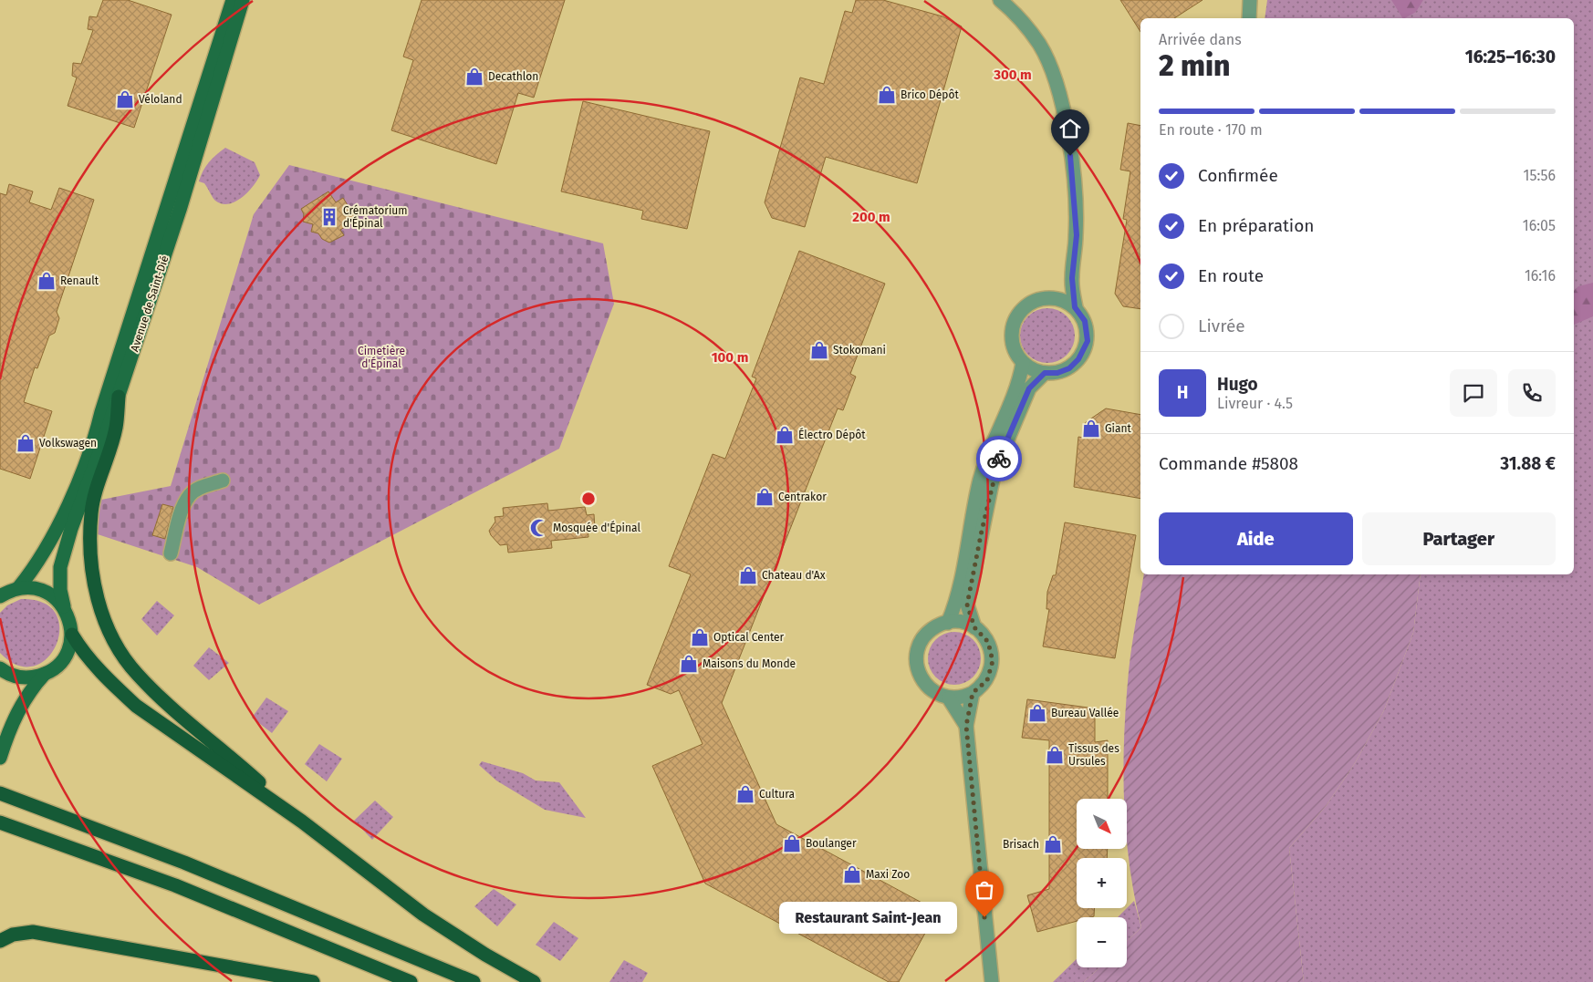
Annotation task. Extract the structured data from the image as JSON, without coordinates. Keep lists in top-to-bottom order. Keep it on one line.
{"streets":{"main road":["Avenue de Saint-Dié"]},"parks":["Cimetière d'Épinal"],"places":{"shop":["Decathlon","Brico Dépôt","Véloland","Renault","Stokomani","Giant","Électro Dépôt","Volkswagen","Centrakor","Chateau d'Ax","Optical Center","Maisons du Monde","Bureau Vallée","Tissus des Ursules","Cultura","Boulanger","Brisach","Maxi Zoo"],"building":["Crématorium d'Épinal"],"mosque":["Mosquée d'Épinal"],"other":["Restaurant Saint-Jean"]},"north":"bottom right","page":{"heading":["2 min","Arrivée dans","16:25–16:30"],"panel":["Hugo","Livreur · 4.5","Commande #5808","31.88 €"],"bar":"En route · 170 m","list":[["Confirmée","15:56"],["En préparation","16:05"],["En route","16:16"],"Livrée"],"round":"H","buttons":["Aide","Partager"],"map_buttons":["+","−"],"bubble":"Restaurant Saint-Jean"},"rings":["300 m","200 m","100 m"]}
